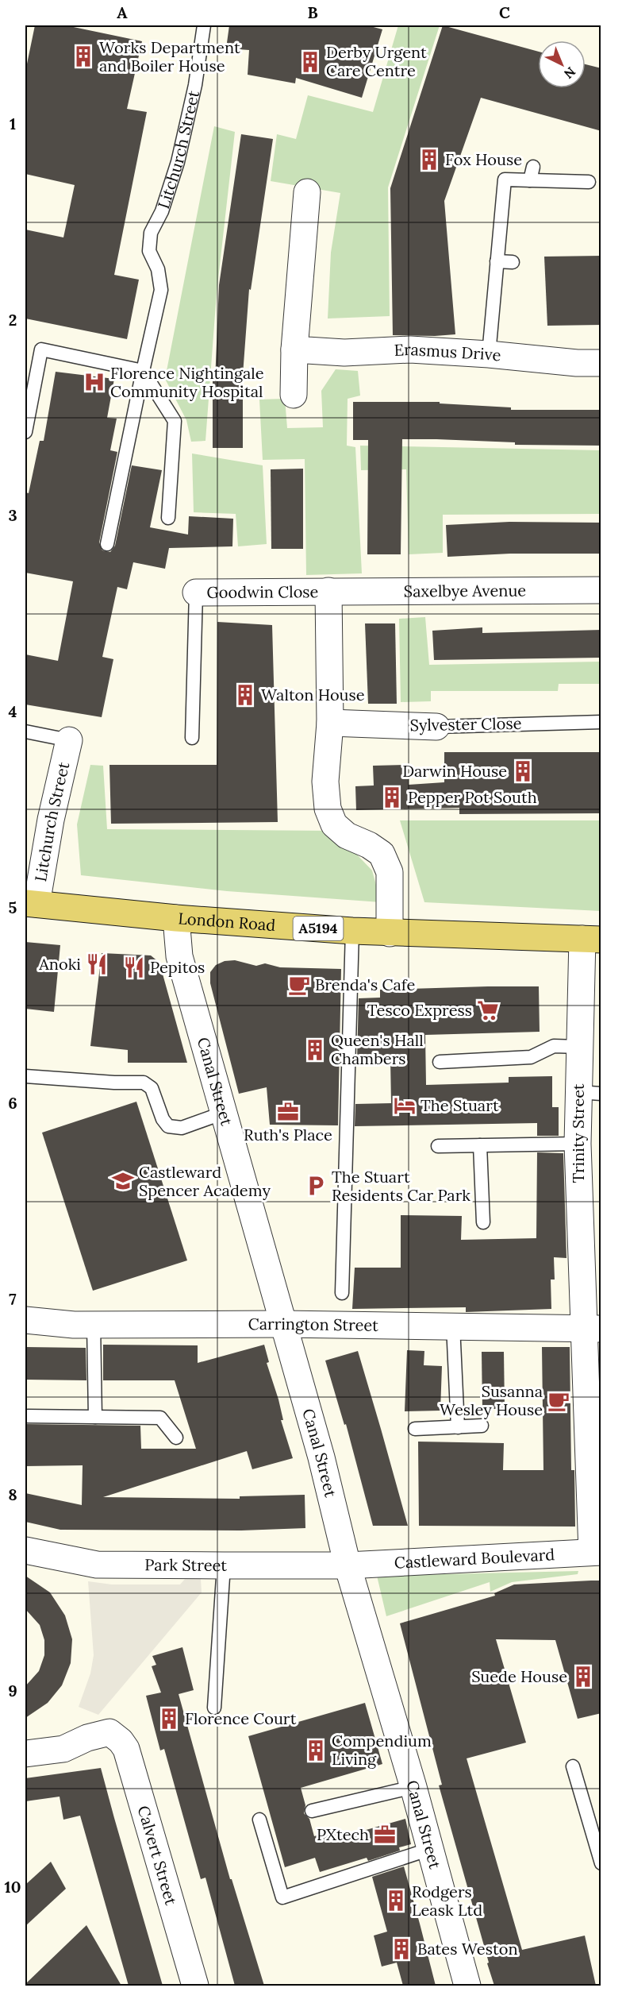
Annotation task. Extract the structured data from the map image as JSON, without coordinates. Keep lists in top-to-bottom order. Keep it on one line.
{"streets":{"main road":["London Road","A5194"],"street":["Litchurch Street","Erasmus Drive","Saxelbye Avenue","Goodwin Close","Sylvester Close","Canal Street","Trinity Street","Carrington Street","Castleward Boulevard","Park Street","Calvert Street"]},"crossings":[["Litchurch Street","London Road"],["Saxelbye Avenue","Goodwin Close"],["London Road","Canal Street"],["London Road","Trinity Street"],["Canal Street","Carrington Street"],["Canal Street","Castleward Boulevard"],["Canal Street","Park Street"],["Trinity Street","Carrington Street"],["Trinity Street","Castleward Boulevard"],["Castleward Boulevard","Park Street"]],"places":{"building":["Works Department and Boiler House","Derby Urgent Care Centre","Fox House","Walton House","Darwin House","Pepper Pot South","Queen's Hall Chambers","Suede House","Florence Court","Compendium Living","Rodgers Leask Ltd","Bates Weston"],"hospital":["Florence Nightingale Community Hospital"],"restaurant":["Anoki","Pepitos"],"cafe":["Brenda's Cafe","Susanna Wesley House"],"supermarket":["Tesco Express"],"hotel":["The Stuart"],"office":["Ruth's Place","PXtech"],"school or university":["Castleward Spencer Academy"],"parking":["The Stuart Residents Car Park"]},"north":"bottom right","grid":{"columns":["A","B","C"],"rows":["1","2","3","4","5","6","7","8","9","10"]}}
